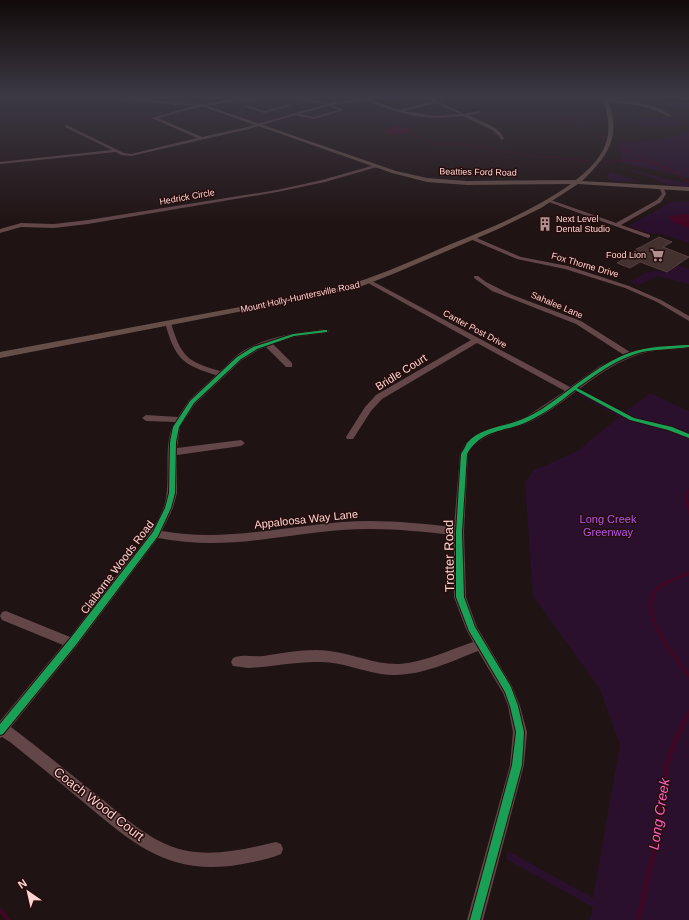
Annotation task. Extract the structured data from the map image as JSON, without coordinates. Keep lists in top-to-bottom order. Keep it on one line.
{"streets":{"main road":["Beatties Ford Road","Mount Holly-Huntersville Road"],"street":["Hedrick Circle","Fox Thorne Drive","Sahalee Lane","Canter Post Drive","Bridle Court","Appaloosa Way Lane","Trotter Road","Claiborne Woods Road","Coach Wood Court"]},"crossings":[["Beatties Ford Road","Hedrick Circle"],["Beatties Ford Road","Mount Holly-Huntersville Road"],["Fox Thorne Drive","Mount Holly-Huntersville Road"],["Mount Holly-Huntersville Road","Canter Post Drive"],["Sahalee Lane","Trotter Road"],["Canter Post Drive","Bridle Court"],["Canter Post Drive","Trotter Road"],["Appaloosa Way Lane","Trotter Road"],["Appaloosa Way Lane","Claiborne Woods Road"],["Claiborne Woods Road","Coach Wood Court"]],"water":["Long Creek"],"parks":["Long Creek Greenway"],"places":{"building":["Next Level Dental Studio"],"supermarket":["Food Lion"]},"north":"top left"}
